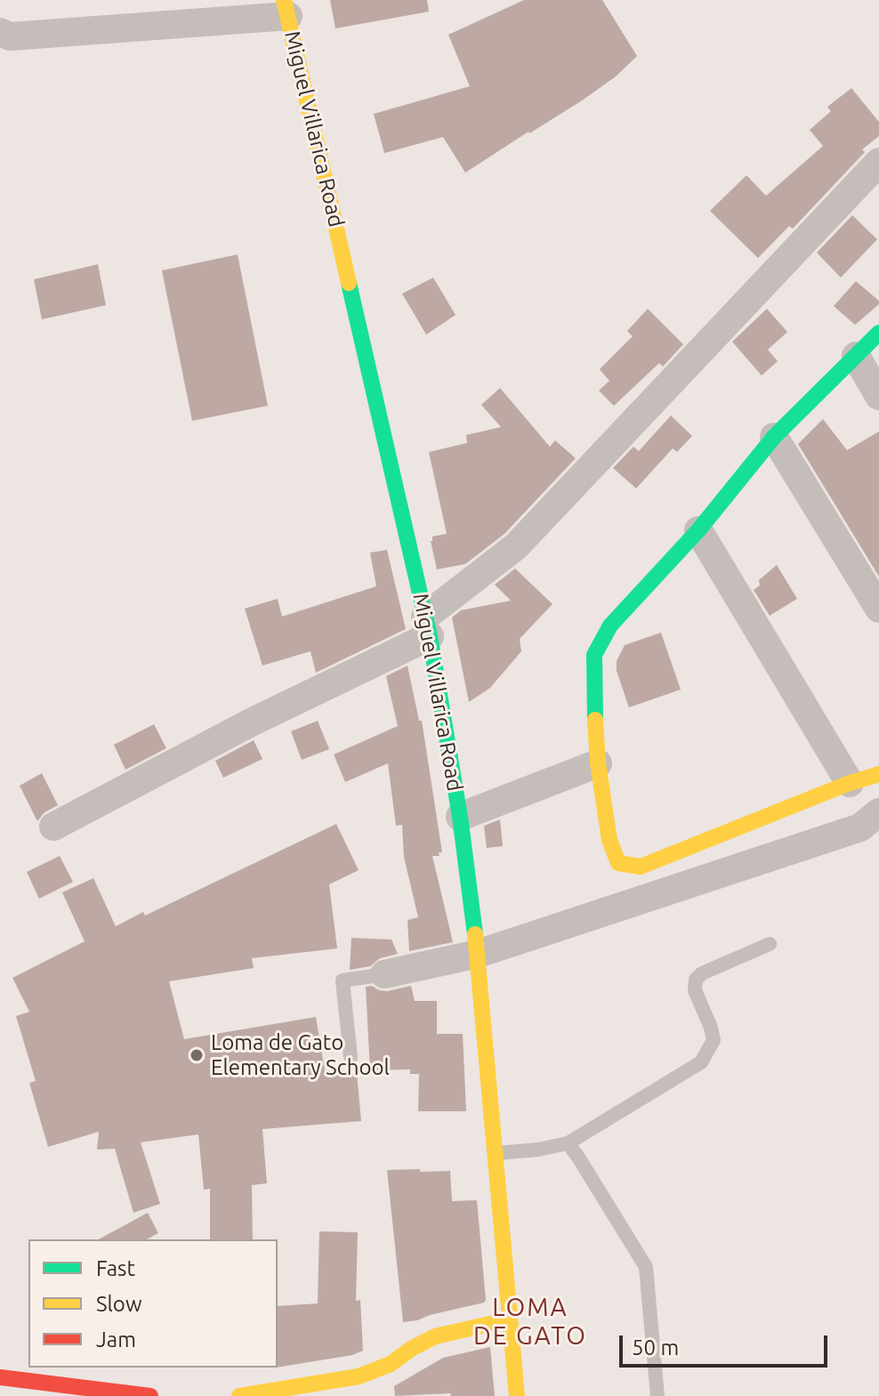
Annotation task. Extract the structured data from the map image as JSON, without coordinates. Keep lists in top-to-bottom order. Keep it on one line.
{"streets":{"main road":["Miguel Villarica Road"]},"districts":["LOMA DE GATO"],"places":["Loma de Gato Elementary School"],"legend":["Fast","Slow","Jam"],"scale_bar":"50 m"}
